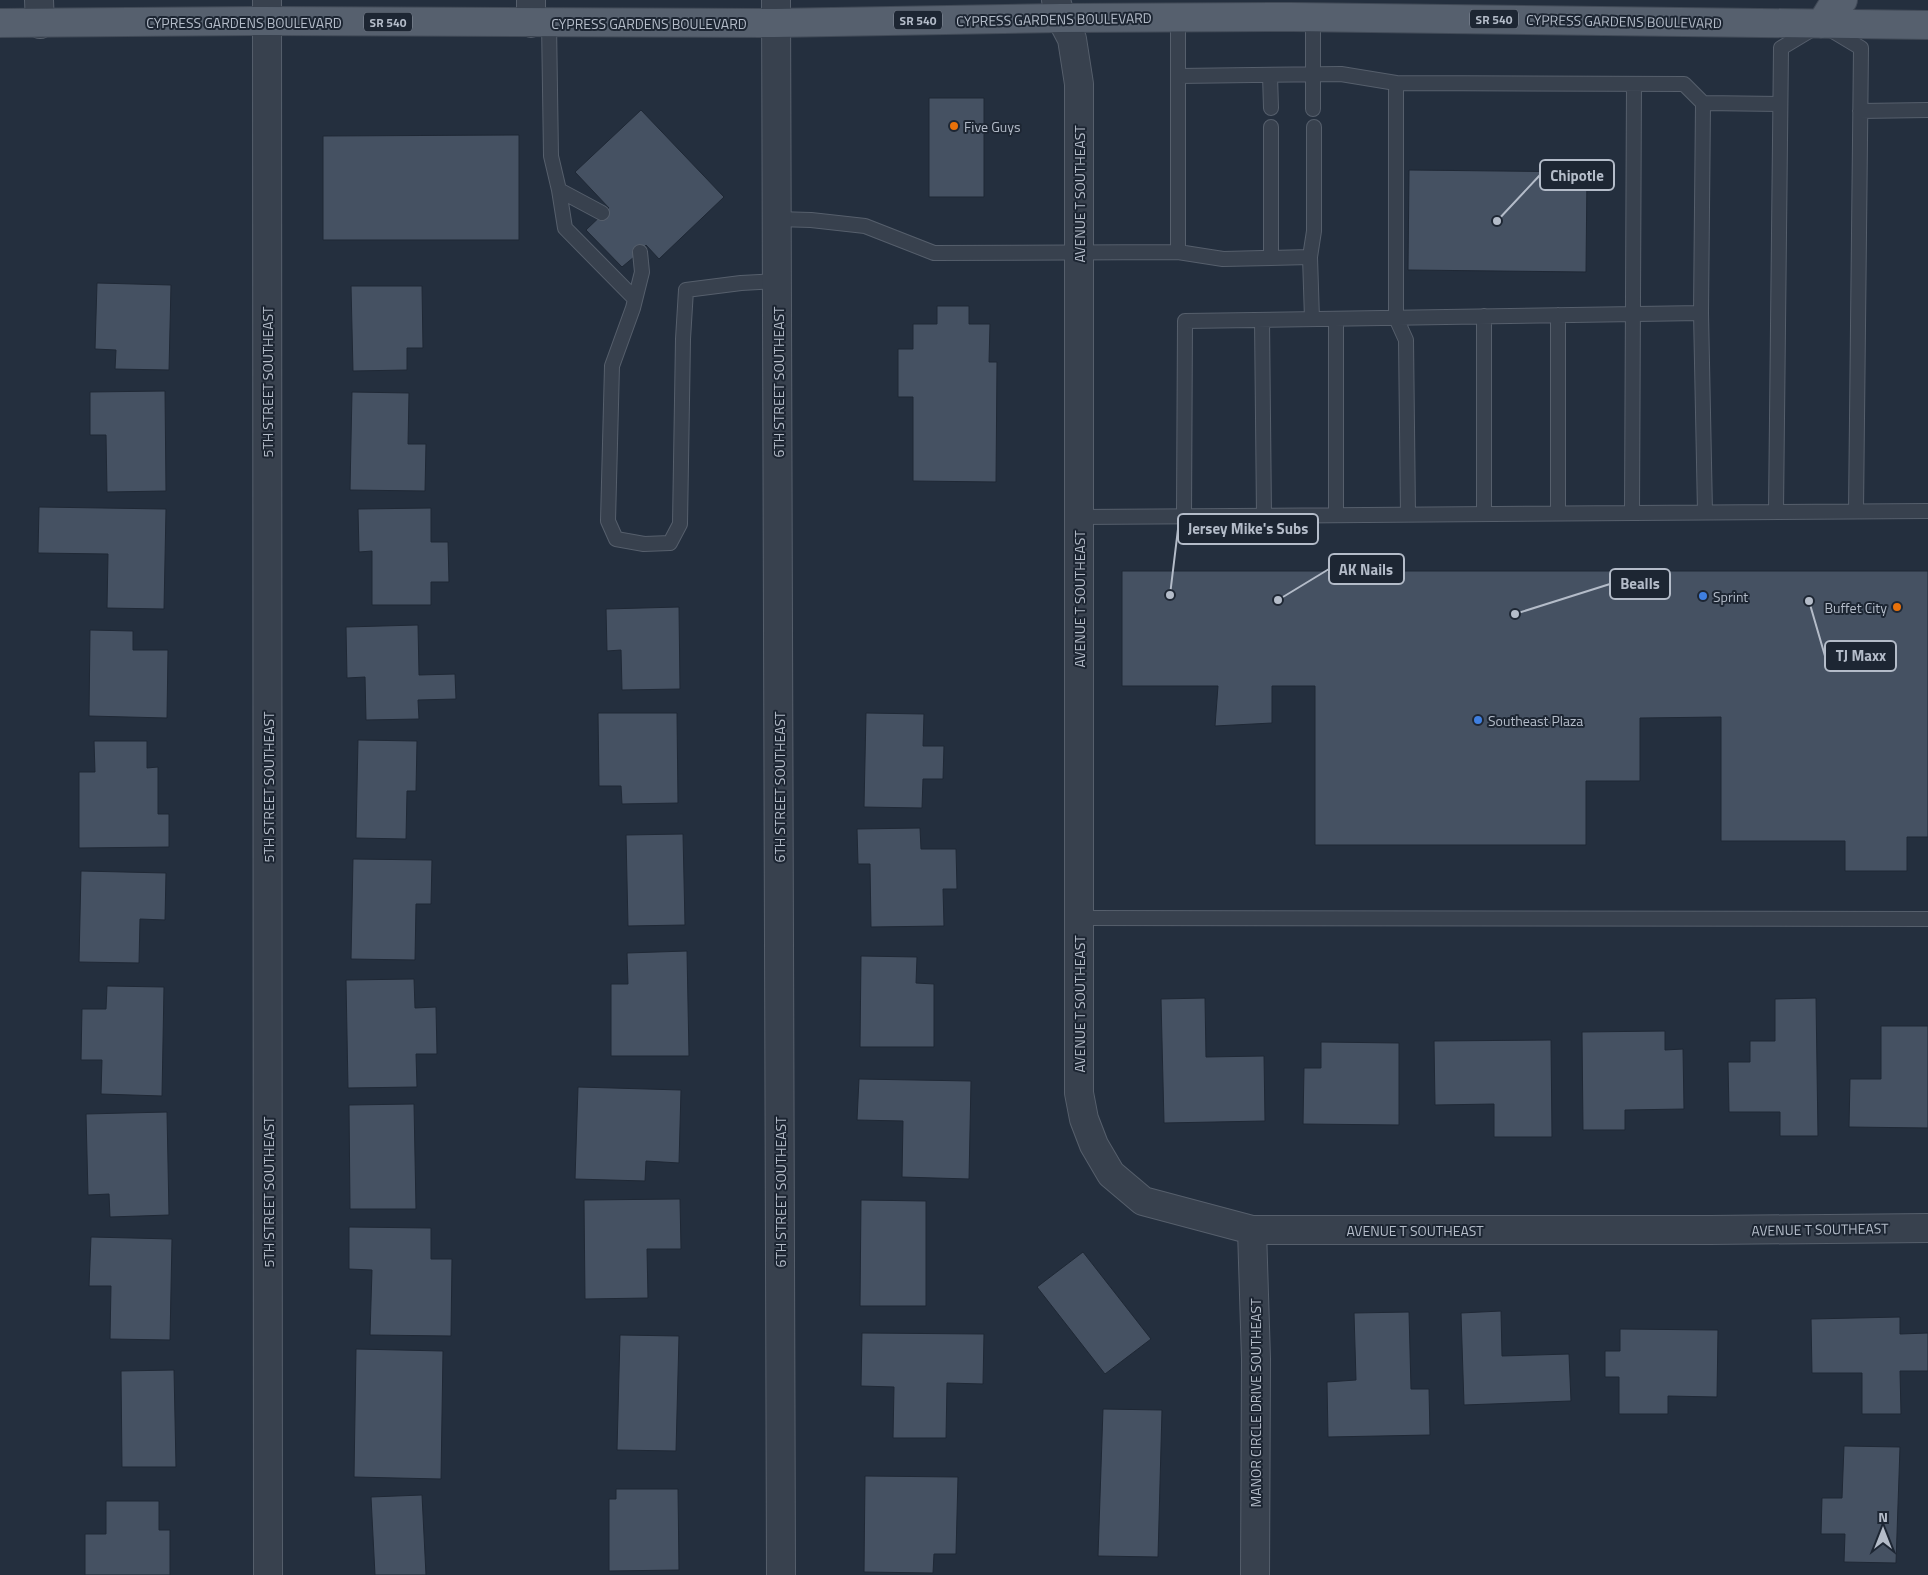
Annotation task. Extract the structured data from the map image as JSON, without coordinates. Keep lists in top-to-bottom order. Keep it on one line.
{"streets":{"main road":["CYPRESS GARDENS BOULEVARD","SR 540"],"street":["AVENUE T SOUTHEAST","5TH STREET SOUTHEAST","6TH STREET SOUTHEAST","MANOR CIRCLE DRIVE SOUTHEAST"]},"crossings":[["CYPRESS GARDENS BOULEVARD","AVENUE T SOUTHEAST"],["CYPRESS GARDENS BOULEVARD","5TH STREET SOUTHEAST"],["CYPRESS GARDENS BOULEVARD","6TH STREET SOUTHEAST"],["AVENUE T SOUTHEAST","MANOR CIRCLE DRIVE SOUTHEAST"]],"places":["Five Guys","Chipotle","Jersey Mike's Subs","Sprint","AK Nails","TJ Maxx","Buffet City","Bealls","Southeast Plaza"],"north":"top"}
